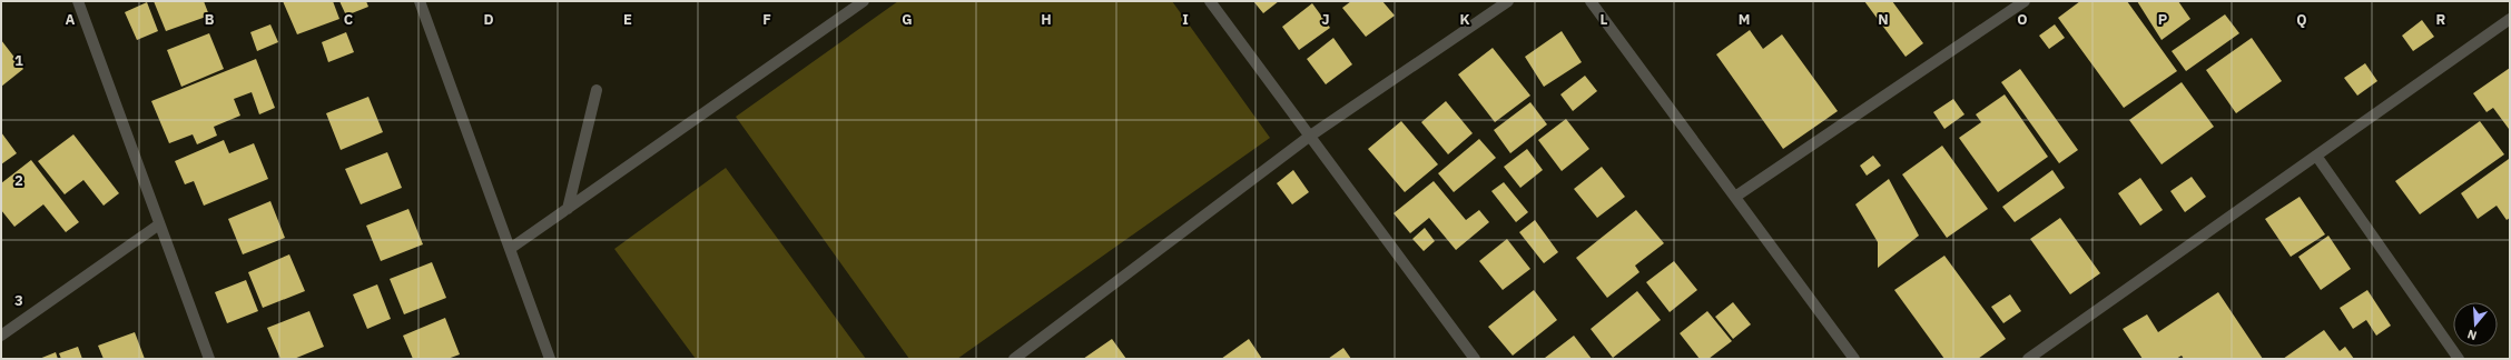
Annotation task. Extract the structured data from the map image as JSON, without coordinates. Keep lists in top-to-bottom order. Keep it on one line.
{"north":"bottom","grid":{"columns":["A","B","C","D","E","F","G","H","I","J","K","L","M","N","O","P","Q","R"],"rows":["1","2","3"]}}
